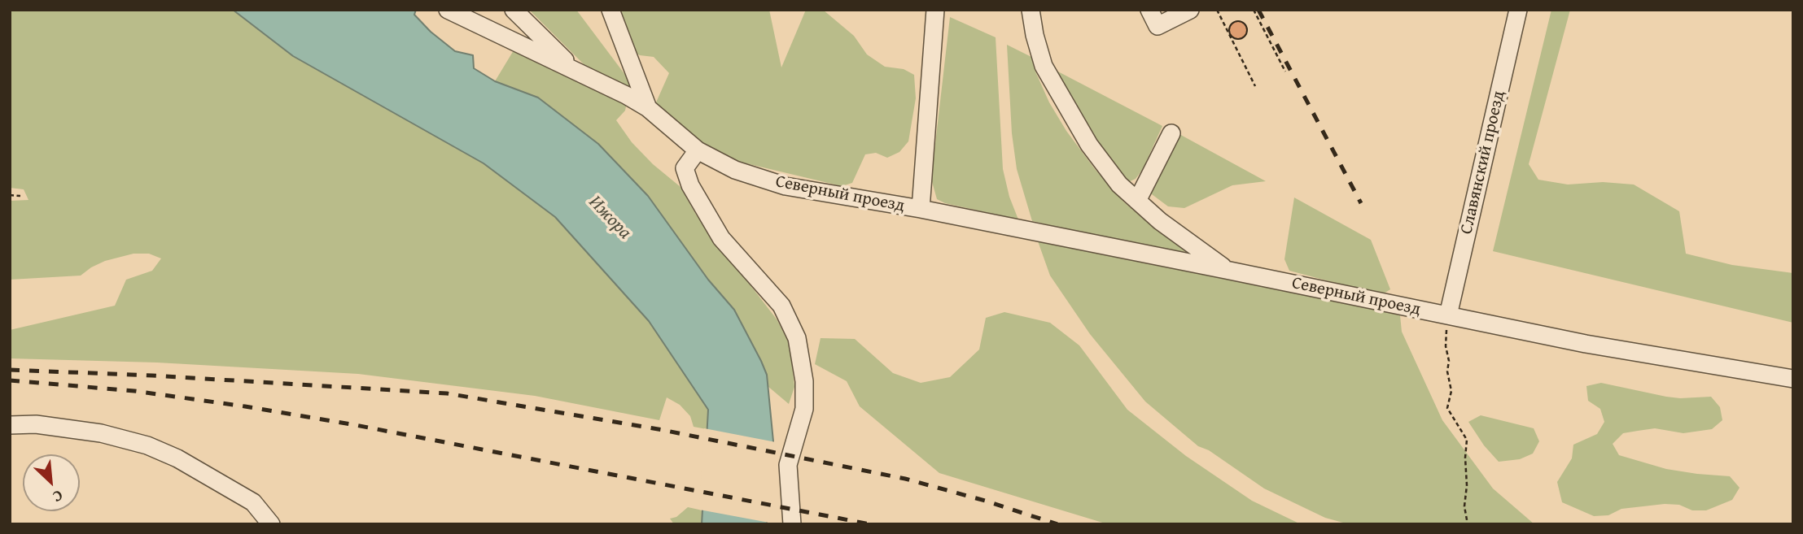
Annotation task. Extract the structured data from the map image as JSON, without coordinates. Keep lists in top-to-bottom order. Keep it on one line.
{"streets":{"street":["Славянский проезд","Северный проезд"]},"crossings":[["Славянский проезд","Северный проезд"]],"water":["Ижора"],"north":"bottom right"}
